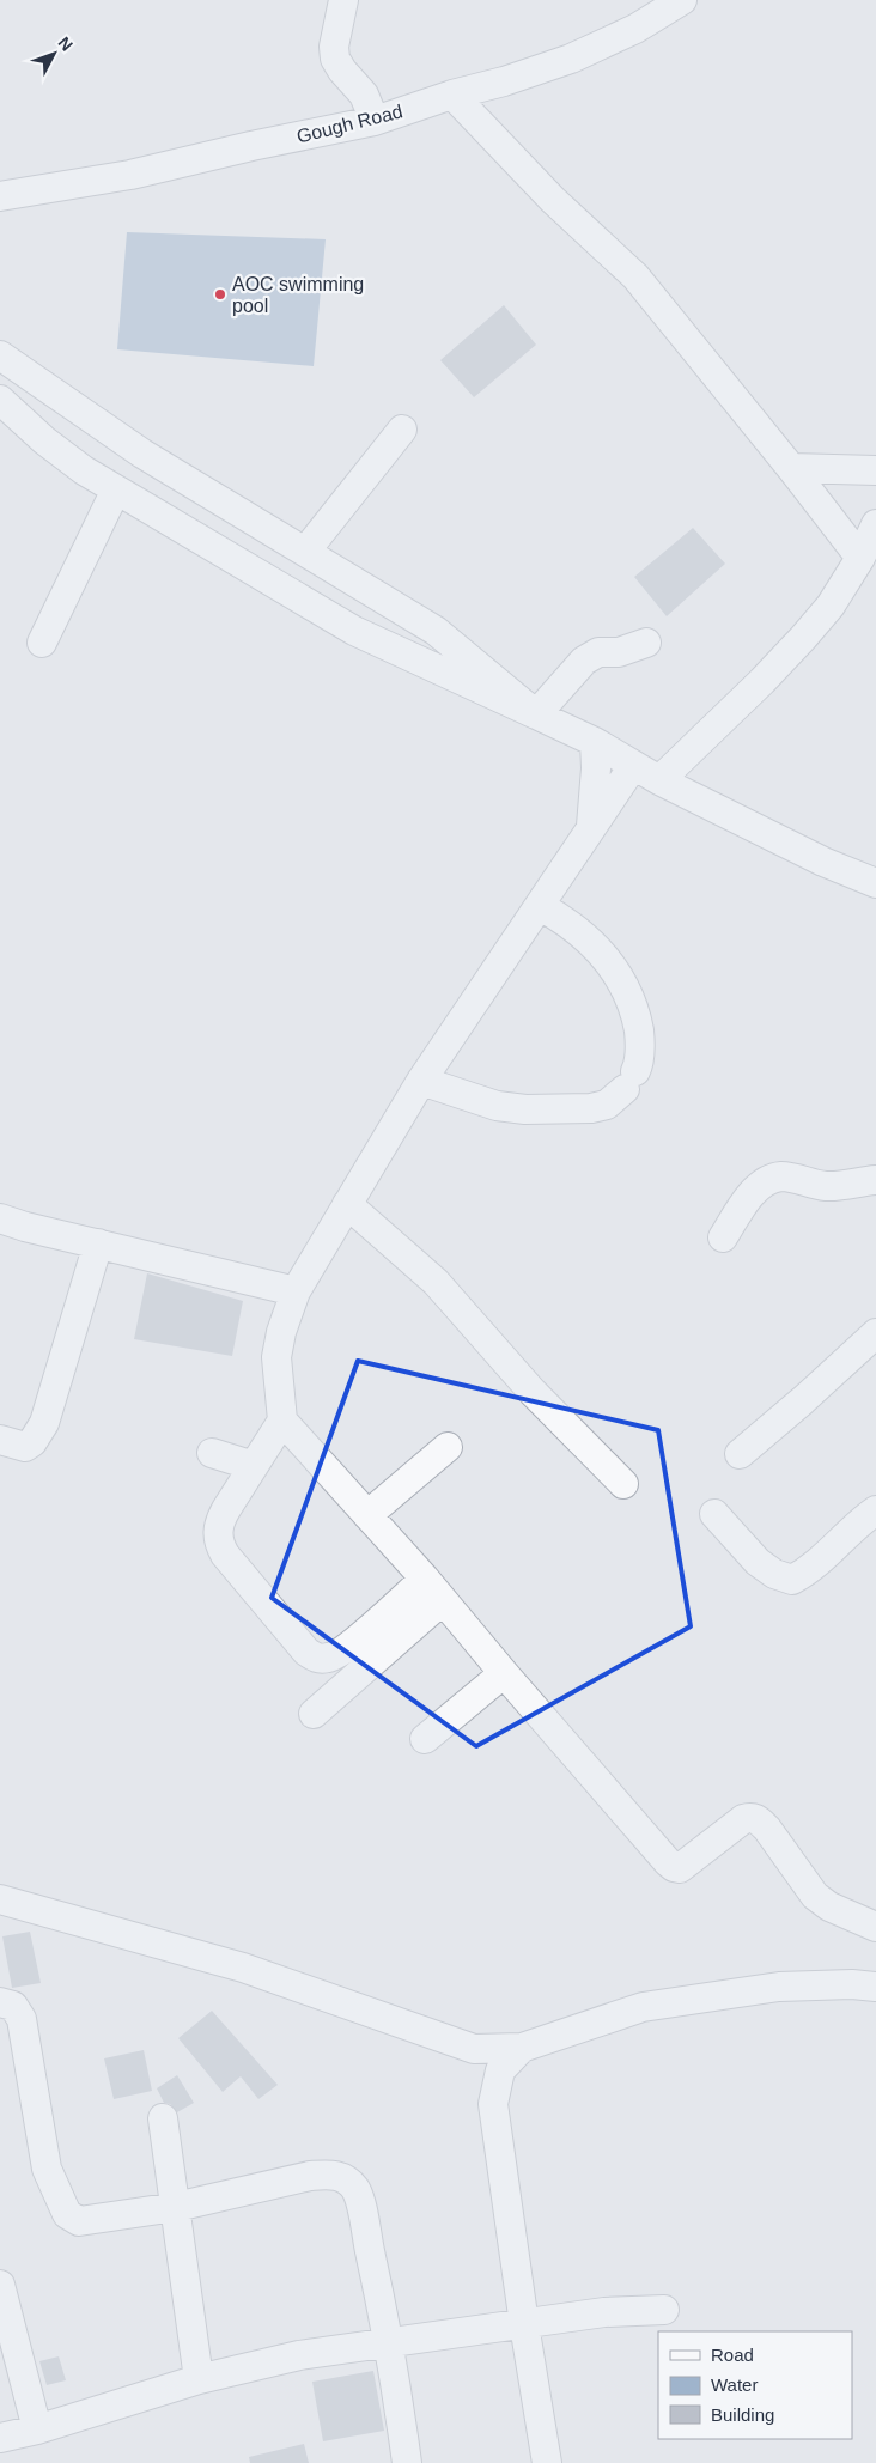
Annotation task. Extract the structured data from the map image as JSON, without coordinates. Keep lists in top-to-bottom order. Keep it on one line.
{"streets":{"street":["Gough Road"]},"places":["AOC swimming pool"],"legend":["Road","Water","Building"],"north":"top right"}
